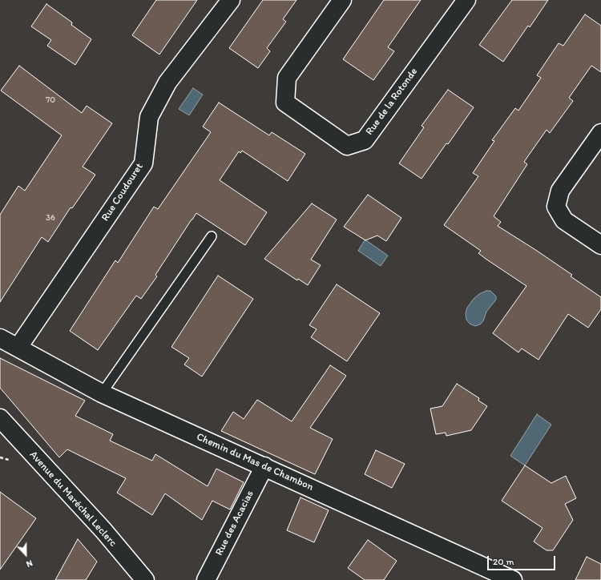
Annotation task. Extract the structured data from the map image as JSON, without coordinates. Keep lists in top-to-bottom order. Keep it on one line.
{"streets":{"street":["Rue de la Rotonde","Rue Coudouret","Chemin du Mas de Chambon","Avenue du Maréchal Leclerc","Rue des Acacias"]},"crossings":[["Rue Coudouret","Chemin du Mas de Chambon"],["Chemin du Mas de Chambon","Rue des Acacias"]],"house_numbers":["70","36"],"scale_bar":"20 m","north":"bottom"}
